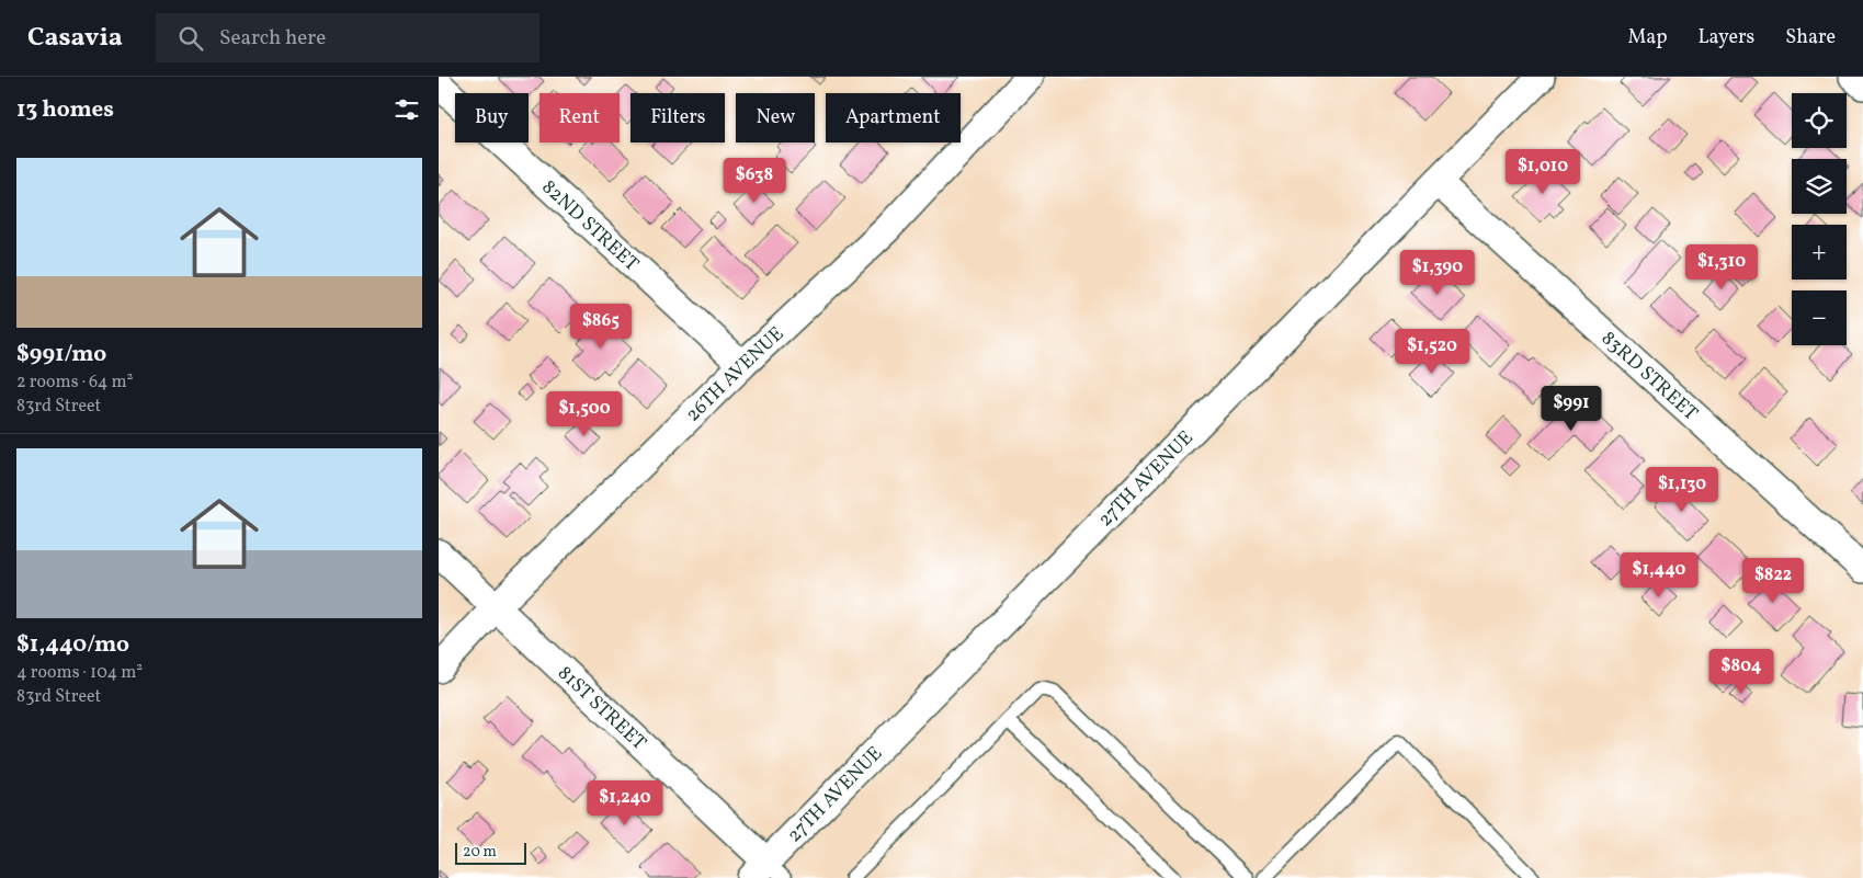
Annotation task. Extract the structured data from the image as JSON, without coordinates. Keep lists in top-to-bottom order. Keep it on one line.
{"streets":{"street":["82ND STREET","26TH AVENUE","83RD STREET","27TH AVENUE","81ST STREET"]},"crossings":[["82ND STREET","26TH AVENUE"],["26TH AVENUE","81ST STREET"],["83RD STREET","27TH AVENUE"],["27TH AVENUE","81ST STREET"]],"scale_bar":"20 m","page":{"header":"Casavia","search":"Search here","nav":["Map","Layers","Share"],"heading":"13 homes","map_buttons":["+","−"],"chip":["Buy","Rent","Filters","New","Apartment"],"list":[{"name":"$991/mo","note":"2 rooms · 64 m² · 83rd Street"},{"name":"$1,440/mo","note":"4 rooms · 104 m² · 83rd Street"}],"price":["$1,010","$638","$1,310","$1,390","$865","$1,520","$991","$1,500","$1,130","$1,440","$822","$804","$1,240"],"scale":"20 m"}}
